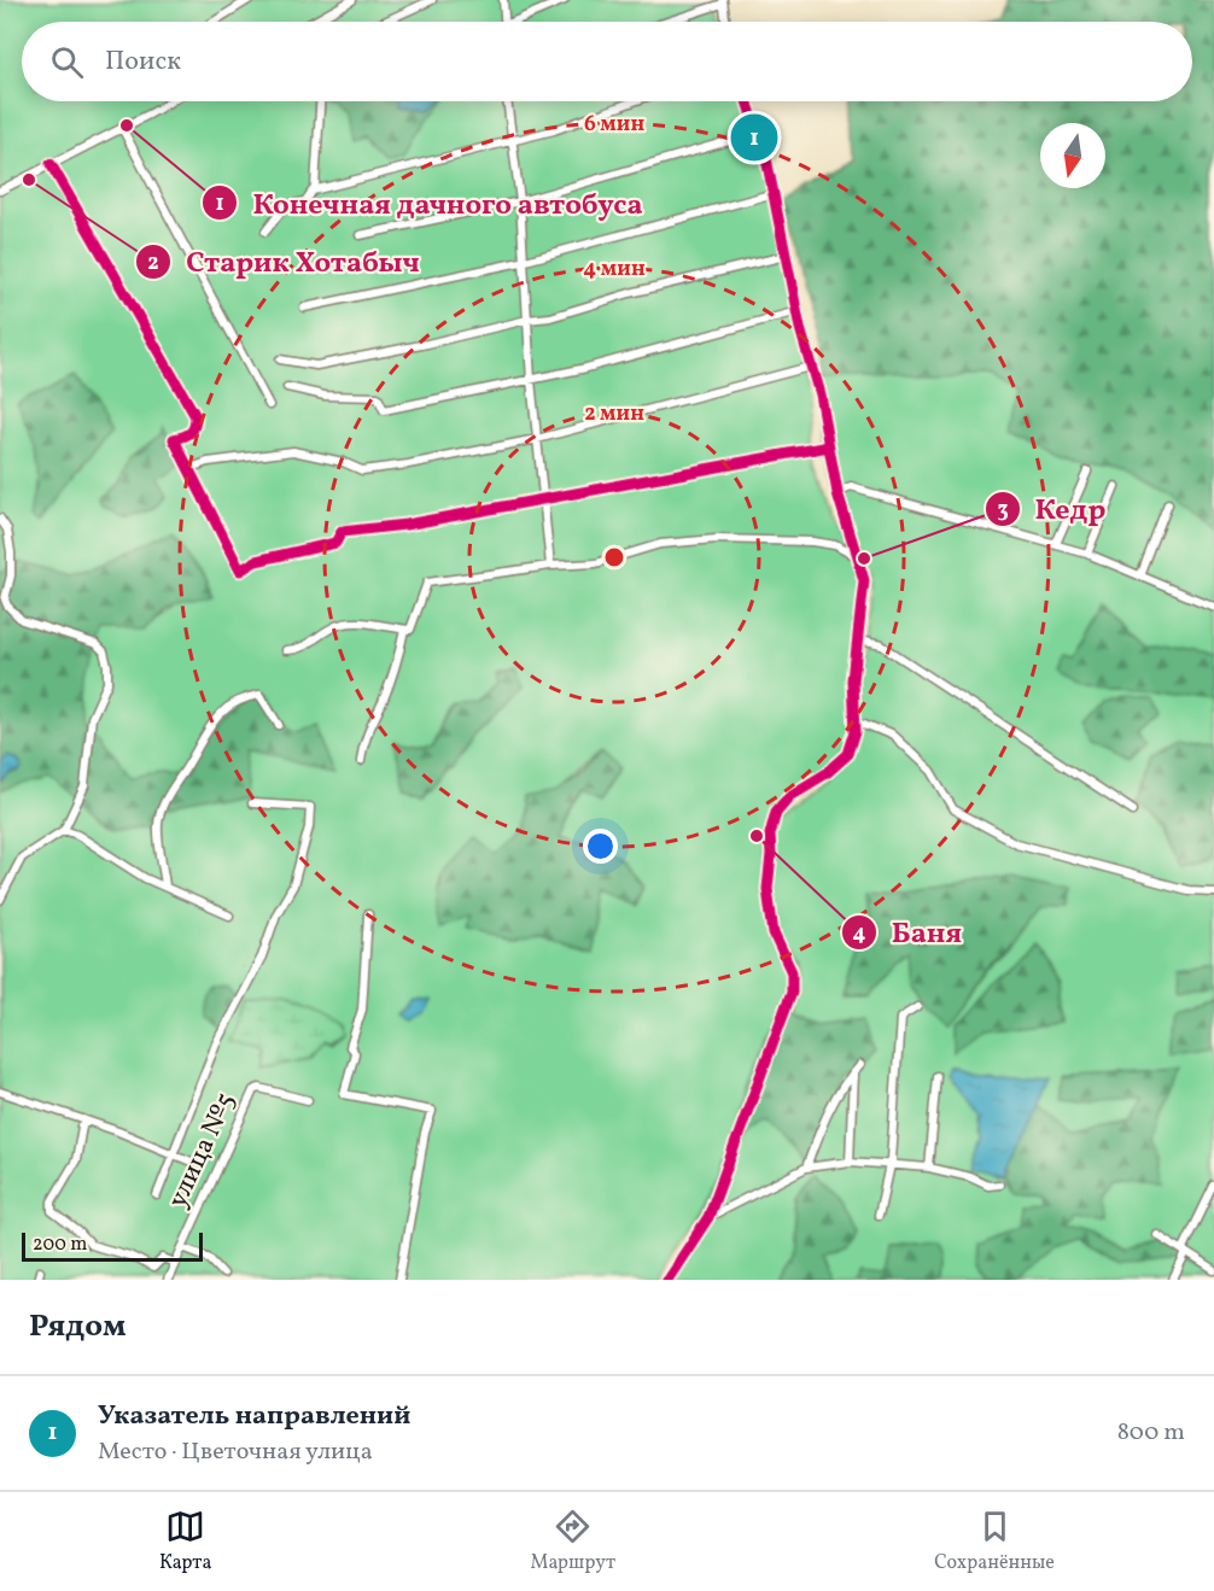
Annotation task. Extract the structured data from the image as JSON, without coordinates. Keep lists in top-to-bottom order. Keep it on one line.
{"streets":{"street":["улица №5"]},"places":["Конечная дачного автобуса","Старик Хотабыч","Кедр","Баня"],"scale_bar":"200 m","north":"bottom","page":{"search":"Поиск","pins":"1","scale":"200 m","heading":"Рядом","list":[{"mark":"1","name":"Указатель направлений","note":"Место · Цветочная улица","value":"800 m"}],"nav":["Карта","Маршрут","Сохранённые"]},"rings":["6 мин","4 мин","2 мин"]}
